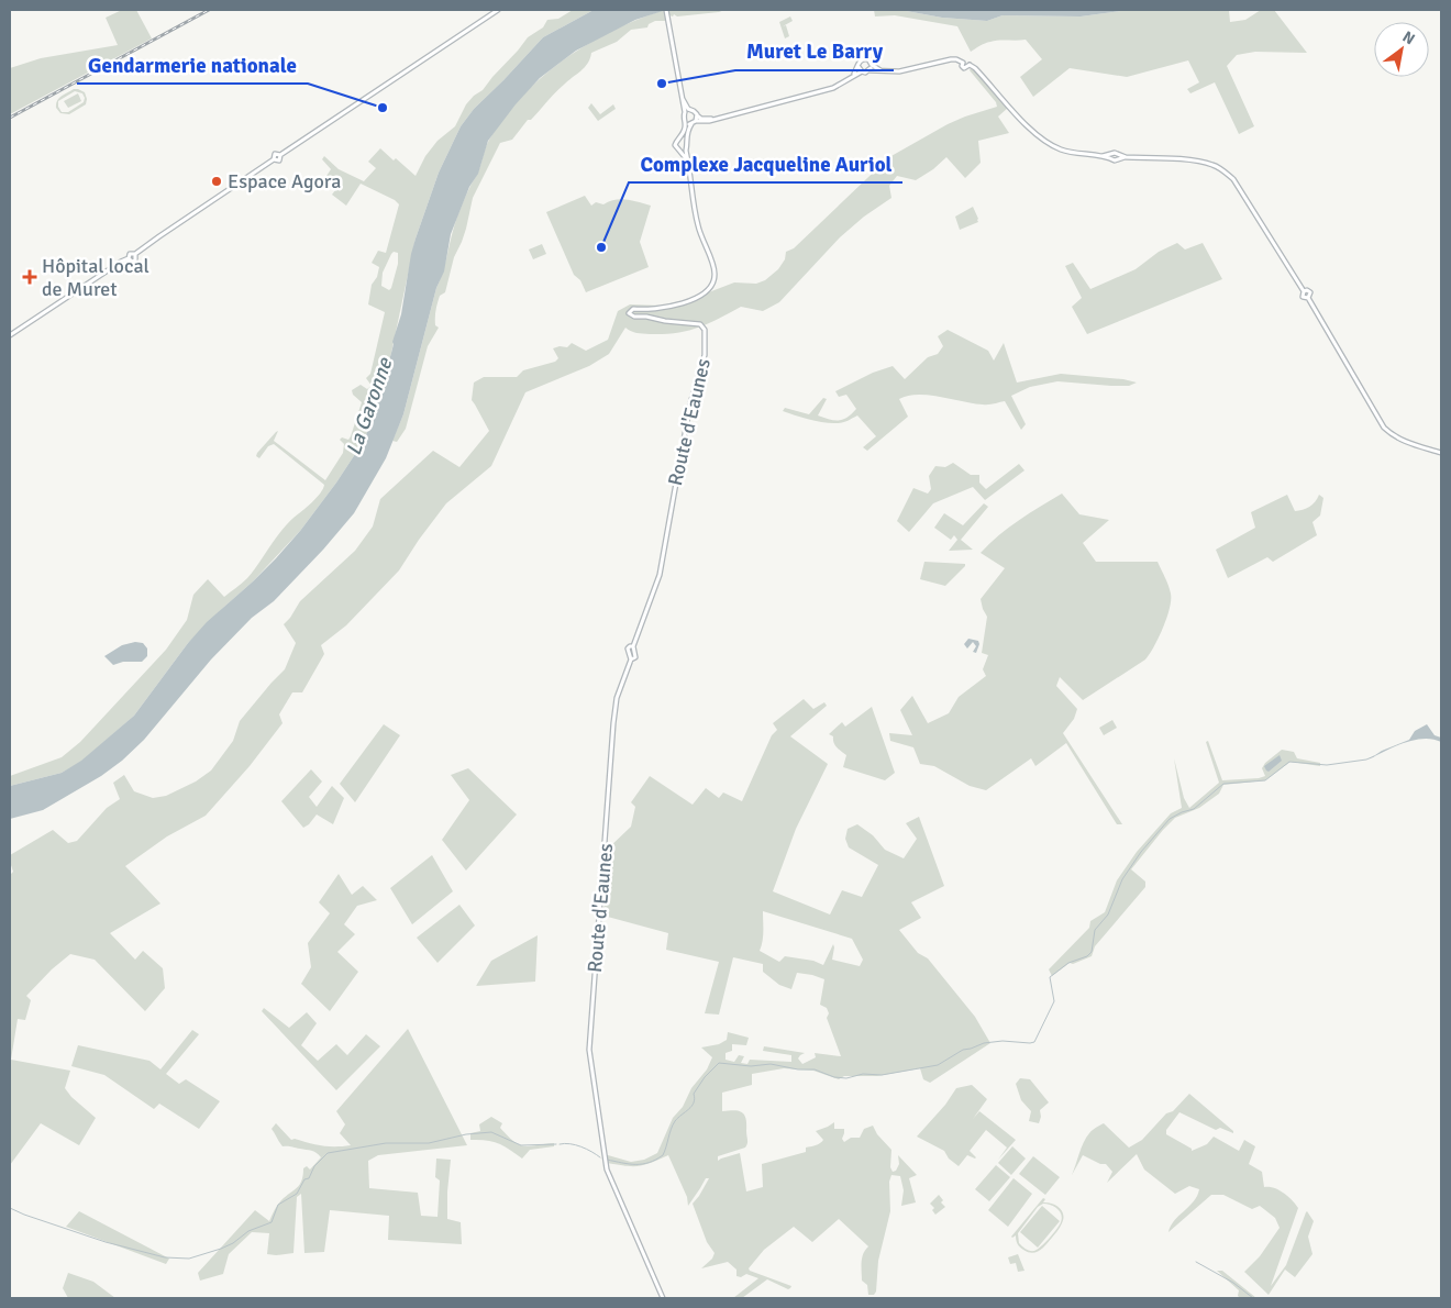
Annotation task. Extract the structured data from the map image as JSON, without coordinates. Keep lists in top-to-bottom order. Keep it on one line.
{"streets":{"main road":["Route d'Eaunes"]},"water":["La Garonne"],"places":{"other":["Muret Le Barry","Gendarmerie nationale","Espace Agora","Complexe Jacqueline Auriol"],"health":["Hôpital local de Muret"]},"north":"top right"}
